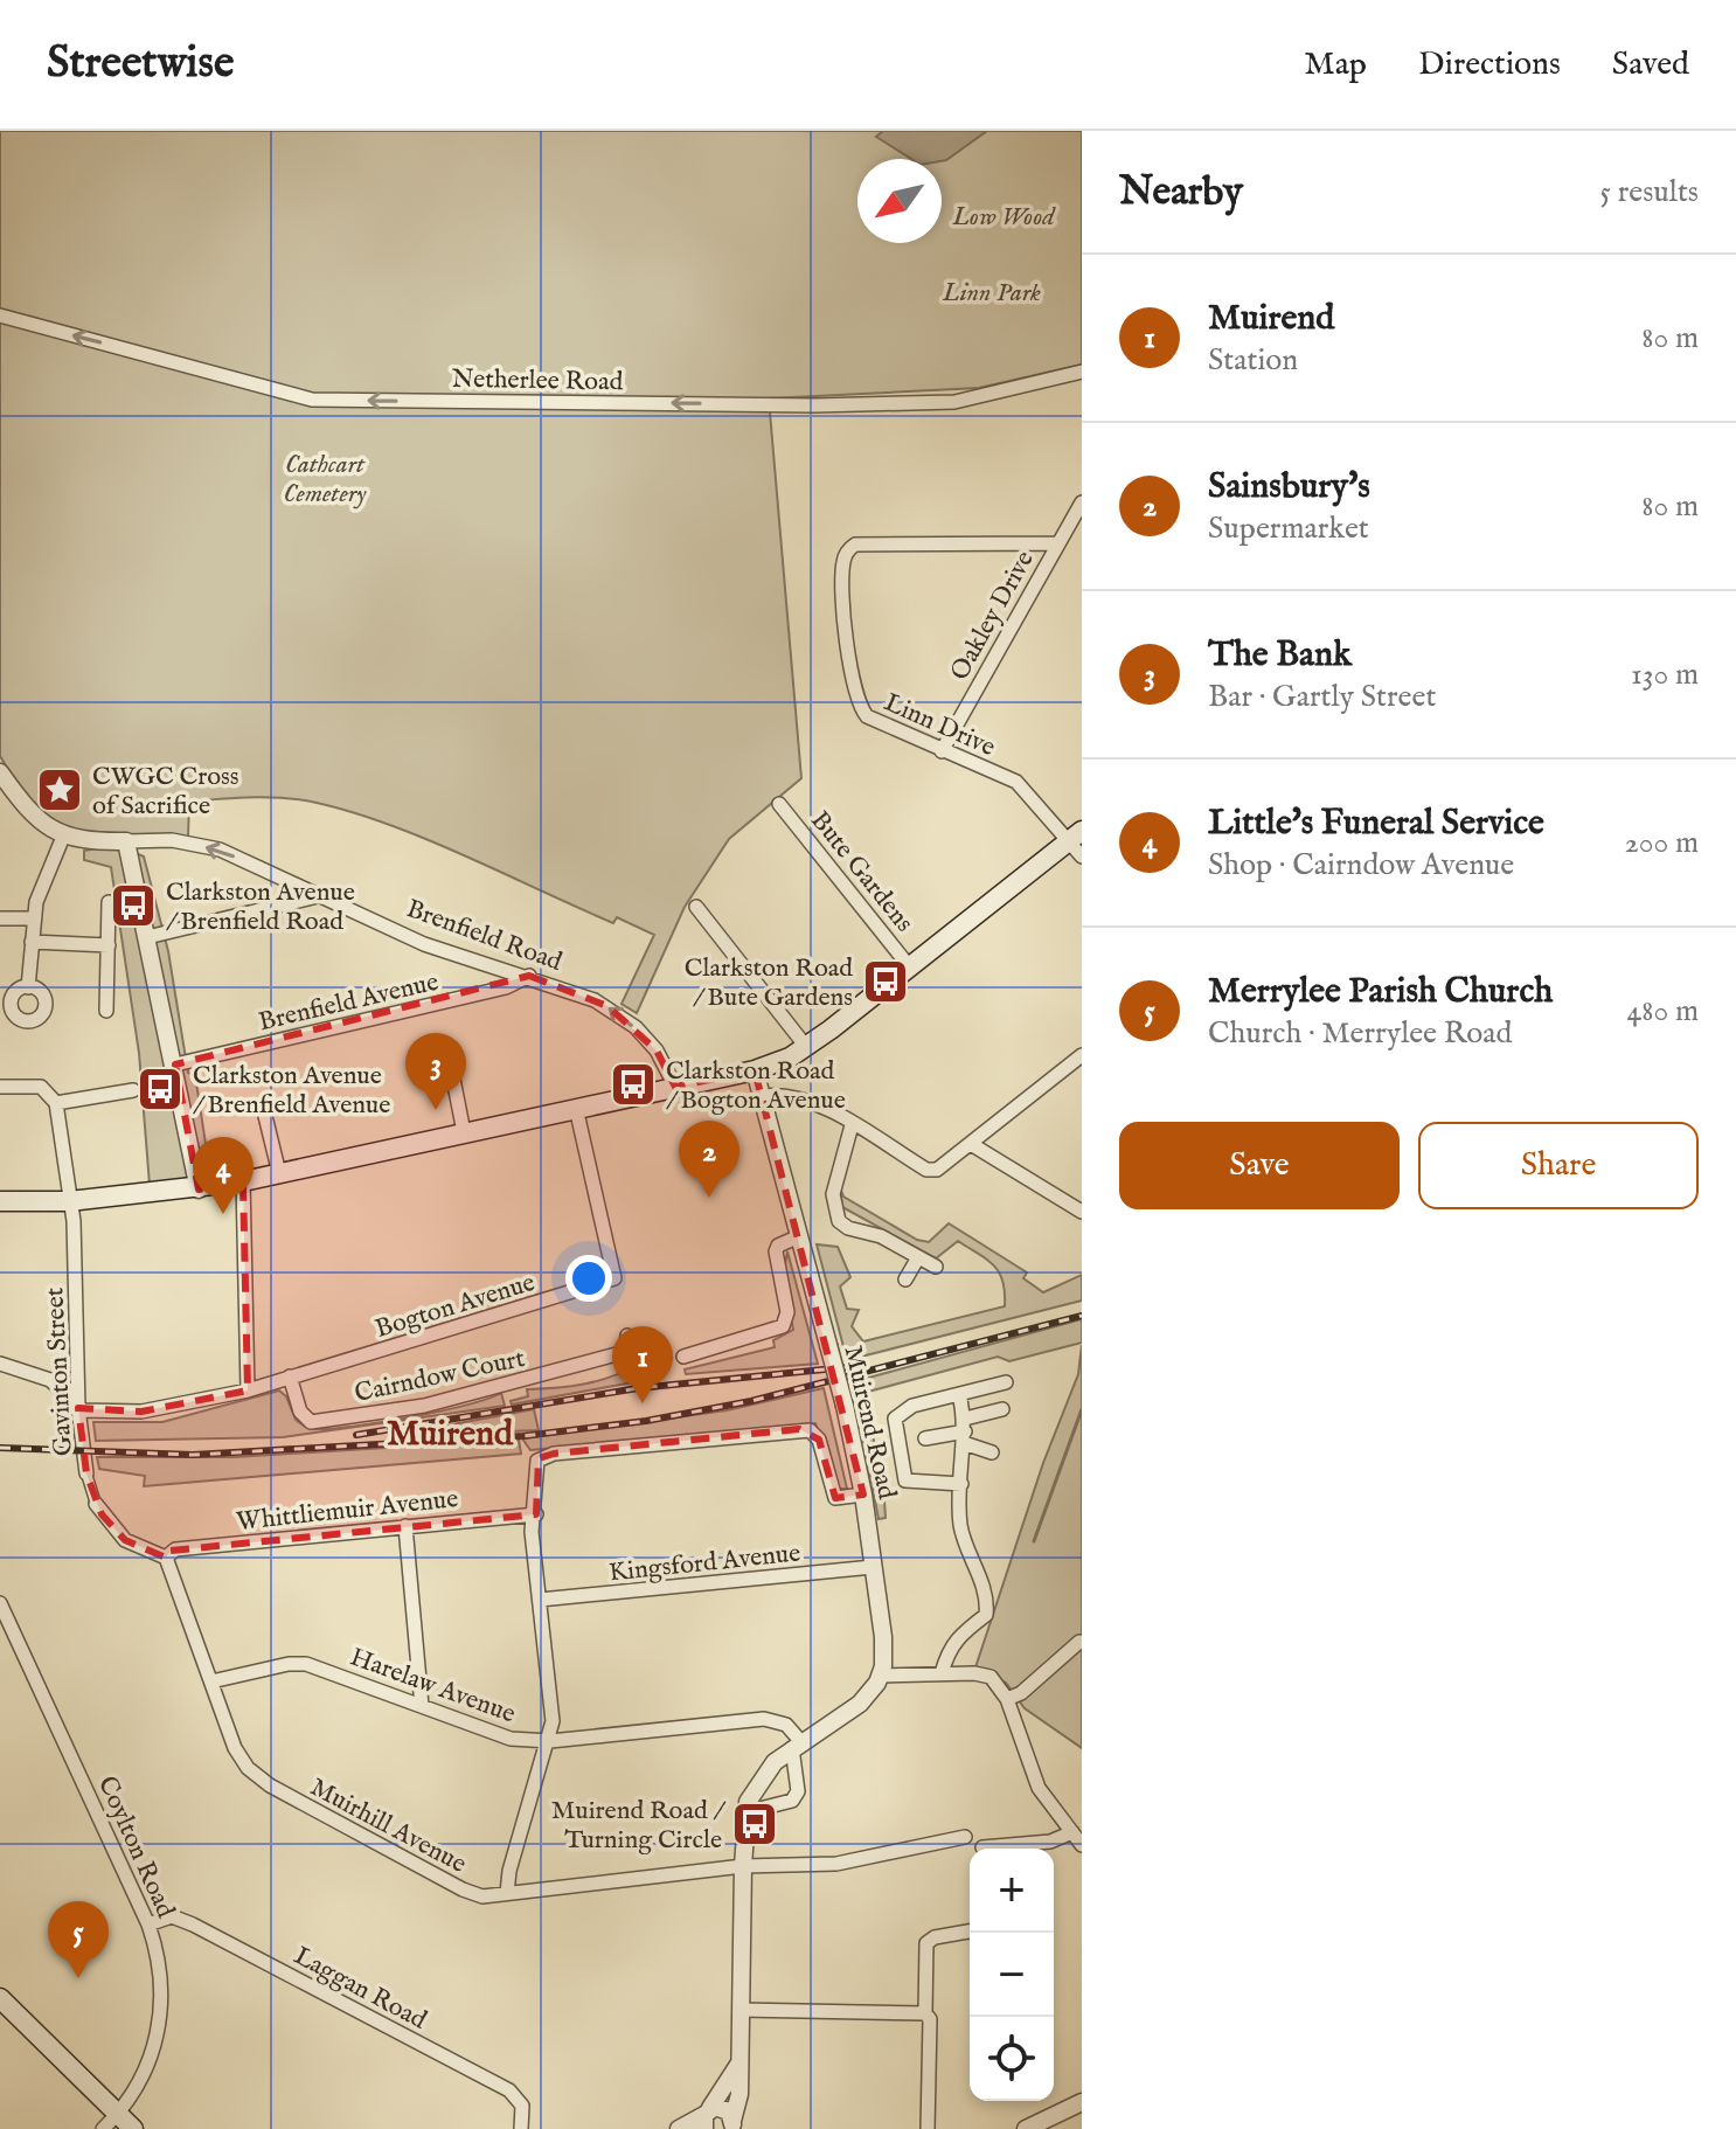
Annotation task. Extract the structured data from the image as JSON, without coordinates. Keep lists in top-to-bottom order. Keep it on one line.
{"streets":{"street":["Netherlee Road","Oakley Drive","Linn Drive","Bute Gardens","Brenfield Road","Brenfield Avenue","Bogton Avenue","Gavinton Street","Cairndow Court","Muirend Road","Whittliemuir Avenue","Kingsford Avenue","Harelaw Avenue","Muirhill Avenue","Coylton Road","Laggan Road"]},"crossings":[["Oakley Drive","Linn Drive"],["Brenfield Road","Brenfield Avenue"],["Bogton Avenue","Gavinton Street"],["Bogton Avenue","Cairndow Court"],["Gavinton Street","Whittliemuir Avenue"],["Gavinton Street","Muirhill Avenue"],["Muirend Road","Kingsford Avenue"],["Whittliemuir Avenue","Muirhill Avenue"],["Harelaw Avenue","Muirhill Avenue"],["Coylton Road","Laggan Road"]],"one_way":["Netherlee Road","Brenfield Road"],"districts":["Muirend"],"parks":["Low Wood","Linn Park","Cathcart Cemetery"],"places":{"place":["CWGC Cross of Sacrifice"],"bus stop":["Clarkston Avenue / Brenfield Road","Clarkston Road / Bute Gardens","Clarkston Road / Bogton Avenue","Clarkston Avenue / Brenfield Avenue","Muirend Road / Turning Circle"]},"north":"bottom left","page":{"header":"Streetwise","nav":["Map","Directions","Saved"],"heading":["Nearby","5 results"],"list":[{"mark":"1","name":"Muirend","note":"Station","value":"80 m"},{"mark":"2","name":"Sainsbury's","note":"Supermarket","value":"80 m"},{"mark":"3","name":"The Bank","note":"Bar · Gartly Street","value":"130 m"},{"mark":"4","name":"Little's Funeral Service","note":"Shop · Cairndow Avenue","value":"200 m"},{"mark":"5","name":"Merrylee Parish Church","note":"Church · Merrylee Road","value":"480 m"}],"pins":["3","2","4","1","5"],"buttons":["Save","Share"],"map_buttons":["+","−"]}}
